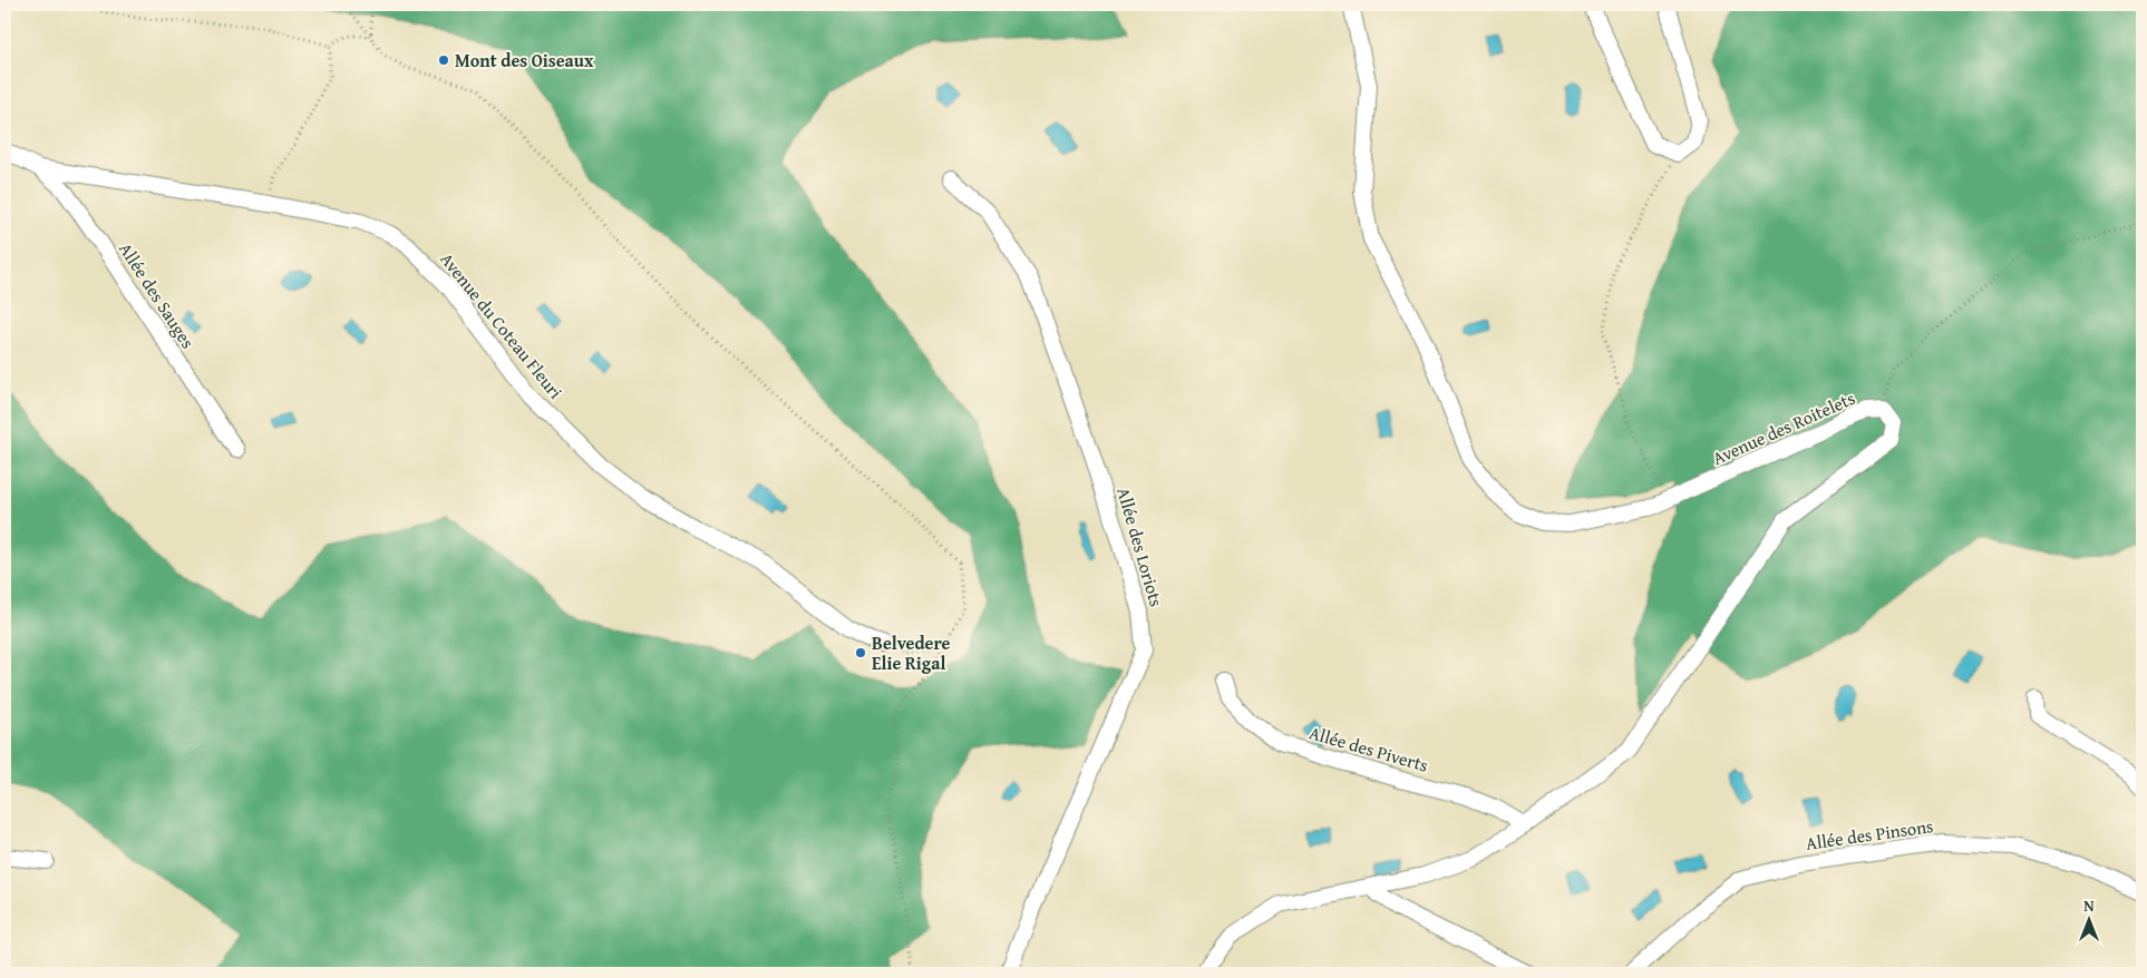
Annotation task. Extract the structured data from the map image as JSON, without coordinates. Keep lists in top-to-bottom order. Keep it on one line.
{"streets":{"street":["Allée des Sauges","Avenue du Coteau Fleuri","Avenue des Roitelets","Allée des Loriots","Allée des Piverts","Allée des Pinsons"]},"crossings":[["Allée des Sauges","Avenue du Coteau Fleuri"],["Avenue des Roitelets","Allée des Piverts"]],"places":["Mont des Oiseaux","Belvedere Elie Rigal"],"north":"top"}
